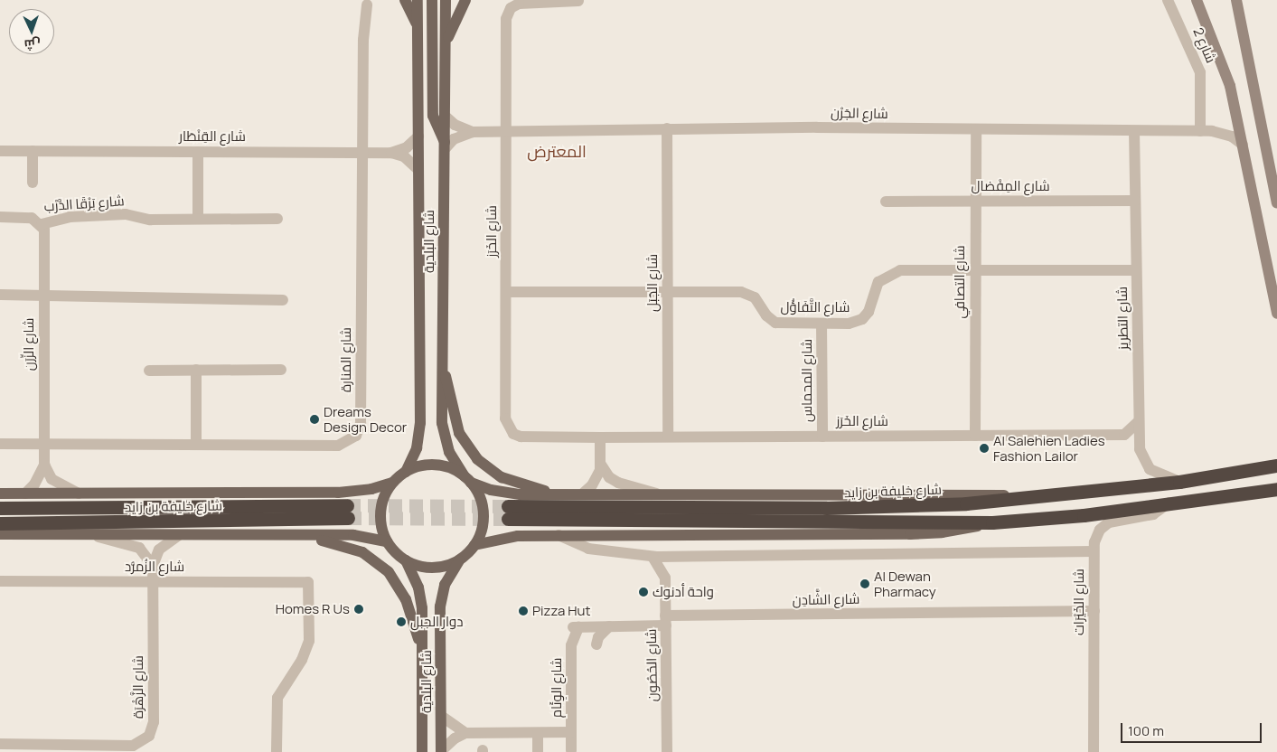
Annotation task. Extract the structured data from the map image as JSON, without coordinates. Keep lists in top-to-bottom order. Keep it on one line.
{"streets":{"highway":["شارع خليفة بن زايد"],"main road":["شارع البلدية"],"street":["شارع 2","شارع الجَرْن","شارع القِنْطَار","شارع المِفْضال","شارع بَرْقَا الدَّرْب","شارع الخَرَز","شارع التصافي","شارع الجَبَل","شارع التَّفَاؤُل","شارع التطريز","شارع الزِّرَن","شارع المَنارة","شارع المحماس","شارع الزُمرُّد","شارع الشَّادِن","شارع الخَيْرَات","شارع الحُصُون","شارع الزَّهْرَة","شارع الوِئَام"]},"crossings":[["شارع 2","شارع الجَرْن"],["شارع الجَرْن","شارع الخَرَز"],["شارع الجَرْن","شارع البلدية"],["شارع الجَرْن","شارع التصافي"],["شارع الجَرْن","شارع الجَبَل"],["شارع الجَرْن","شارع التطريز"],["شارع القِنْطَار","شارع البلدية"],["شارع القِنْطَار","شارع المَنارة"],["شارع المِفْضال","شارع التصافي"],["شارع المِفْضال","شارع التطريز"],["شارع بَرْقَا الدَّرْب","شارع الزِّرَن"],["شارع الخَرَز","شارع التصافي"],["شارع الخَرَز","شارع الجَبَل"],["شارع الخَرَز","شارع التَّفَاؤُل"],["شارع الخَرَز","شارع المحماس"],["شارع التصافي","شارع التَّفَاؤُل"],["شارع الجَبَل","شارع التَّفَاؤُل"],["شارع التَّفَاؤُل","شارع التطريز"],["شارع التَّفَاؤُل","شارع المحماس"],["شارع التطريز","شارع خليفة بن زايد"],["شارع الزِّرَن","شارع المَنارة"],["شارع خليفة بن زايد","شارع الخَيْرَات"],["شارع الزُمرُّد","شارع الزَّهْرَة"],["شارع الشَّادِن","شارع الخَيْرَات"],["شارع الشَّادِن","شارع الحُصُون"],["شارع الشَّادِن","شارع الوِئَام"]],"districts":["المعترض"],"places":["Dreams Design Decor","Al Salehien Ladies Fashion Lailor","Al Dewan Pharmacy","واحة أدنوك","Homes R Us","Pizza Hut","دوار الجبل"],"scale_bar":"100 m","north":"bottom"}
